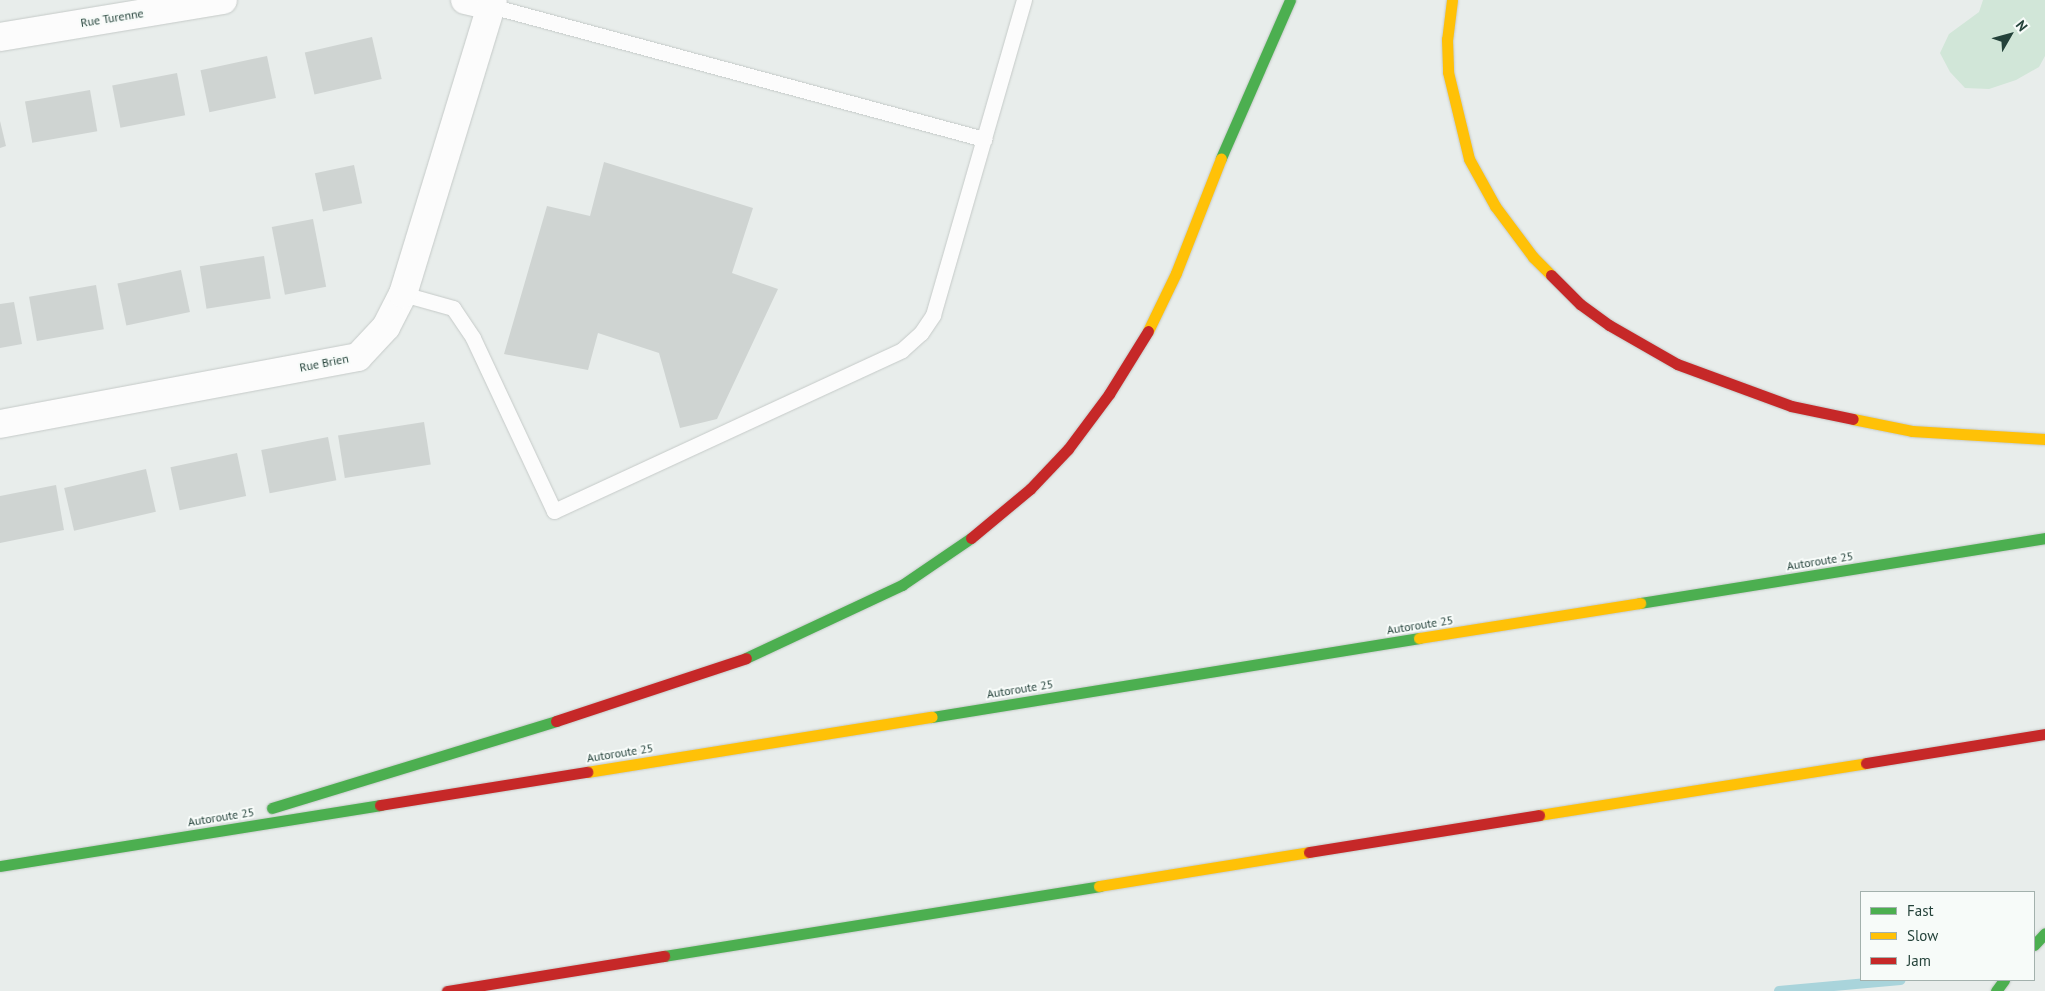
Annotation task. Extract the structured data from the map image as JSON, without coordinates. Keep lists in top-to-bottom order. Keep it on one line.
{"streets":{"highway":["Autoroute 25"],"street":["Rue Turenne","Rue Brien"]},"legend":["Fast","Slow","Jam"],"north":"top right"}
